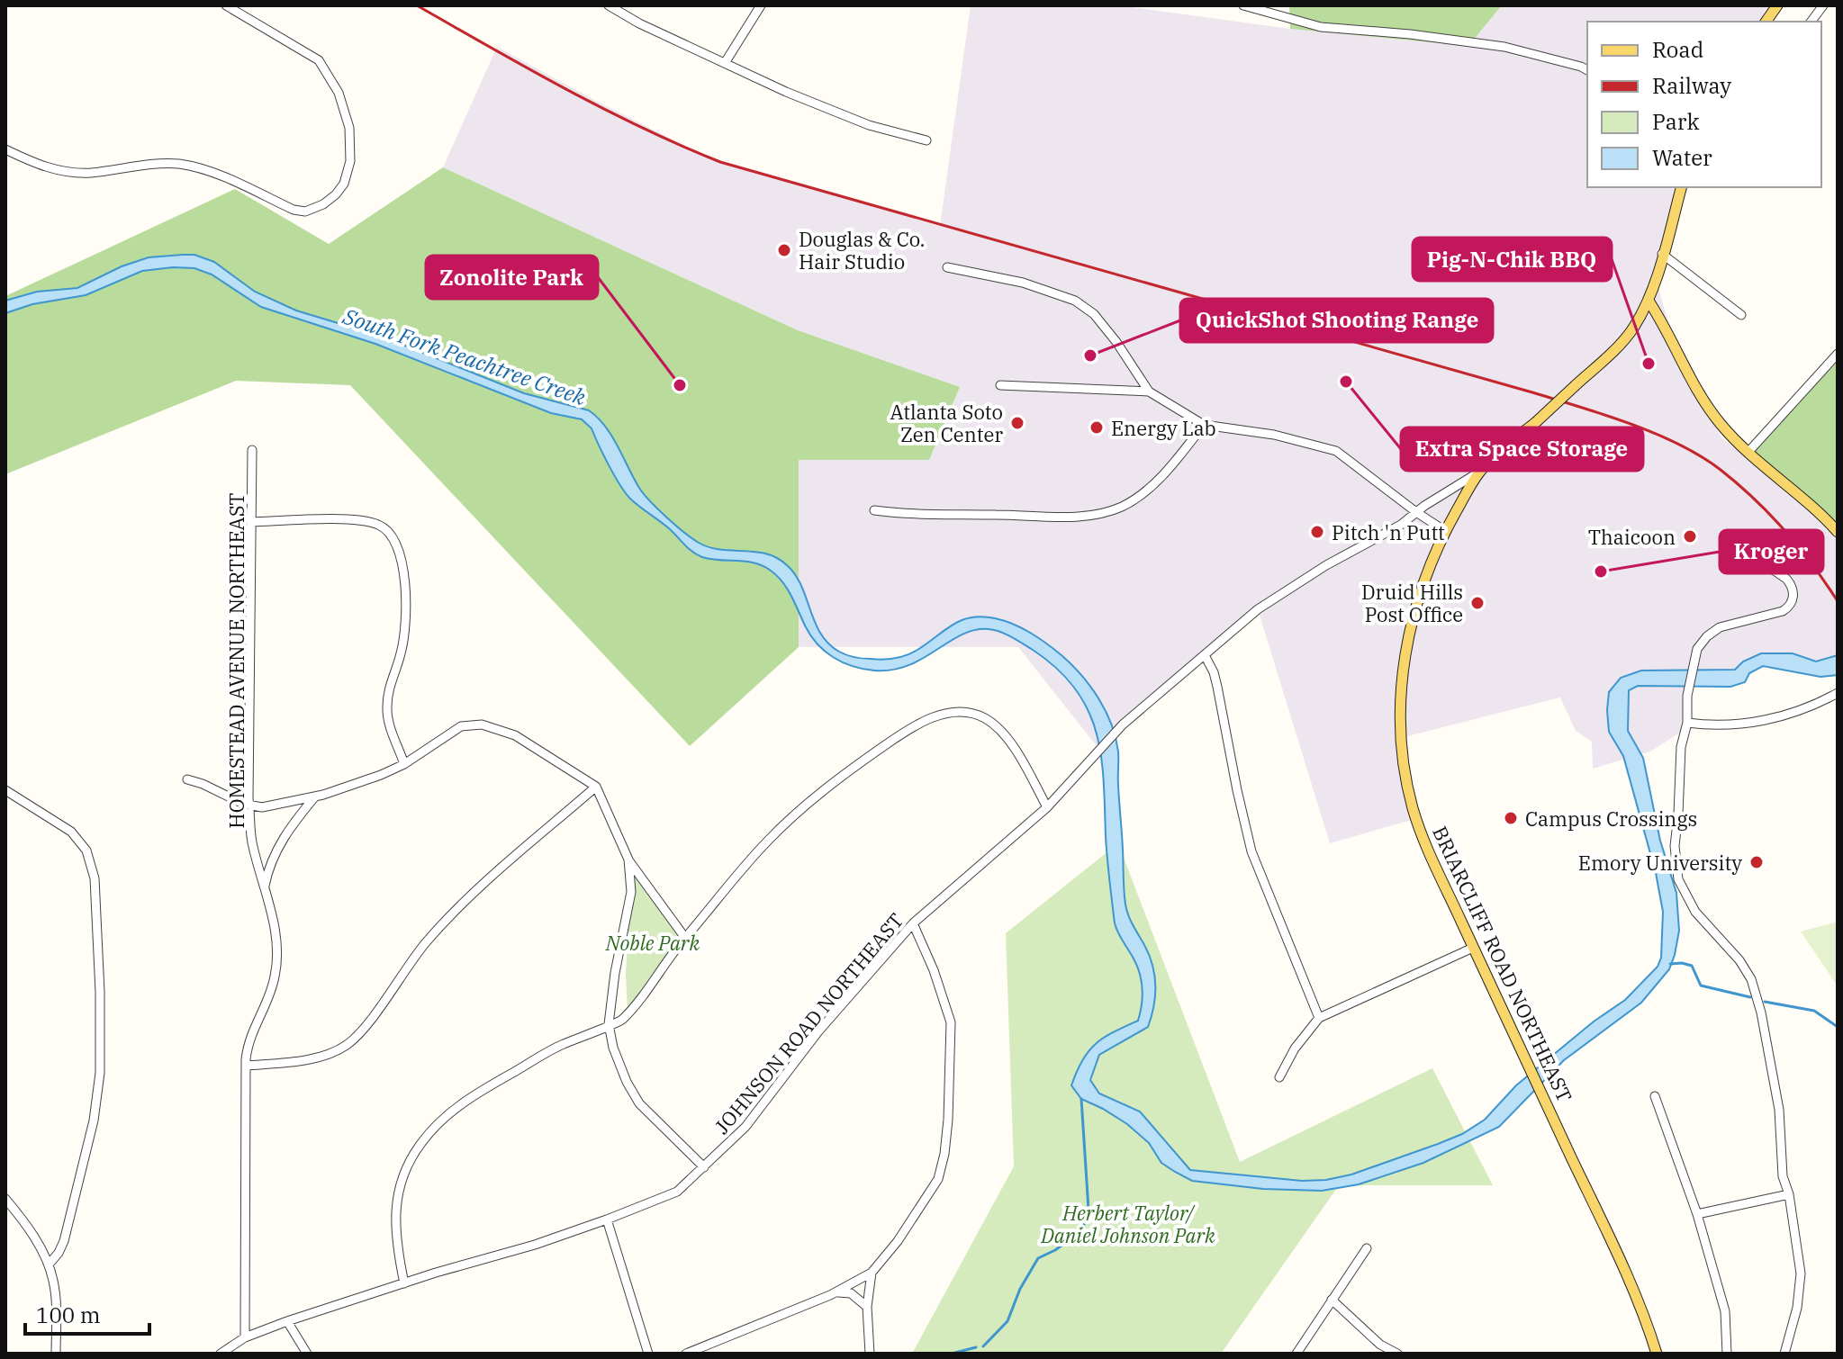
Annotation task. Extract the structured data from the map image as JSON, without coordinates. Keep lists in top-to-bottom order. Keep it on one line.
{"streets":{"main road":["BRIARCLIFF ROAD NORTHEAST"],"street":["HOMESTEAD AVENUE NORTHEAST","JOHNSON ROAD NORTHEAST"]},"crossings":[["HOMESTEAD AVENUE NORTHEAST","JOHNSON ROAD NORTHEAST"],["BRIARCLIFF ROAD NORTHEAST","JOHNSON ROAD NORTHEAST"]],"water":["South Fork Peachtree Creek"],"parks":["Noble Park","Herbert Taylor/ Daniel Johnson Park"],"places":["Douglas & Co. Hair Studio","QuickShot Shooting Range","Pig-N-Chik BBQ","Extra Space Storage","Zonolite Park","Atlanta Soto Zen Center","Energy Lab","Pitch 'n Putt","Thaicoon","Kroger","Druid Hills Post Office","Campus Crossings","Emory University"],"legend":["Road","Railway","Park","Water"],"scale_bar":"100 m"}
